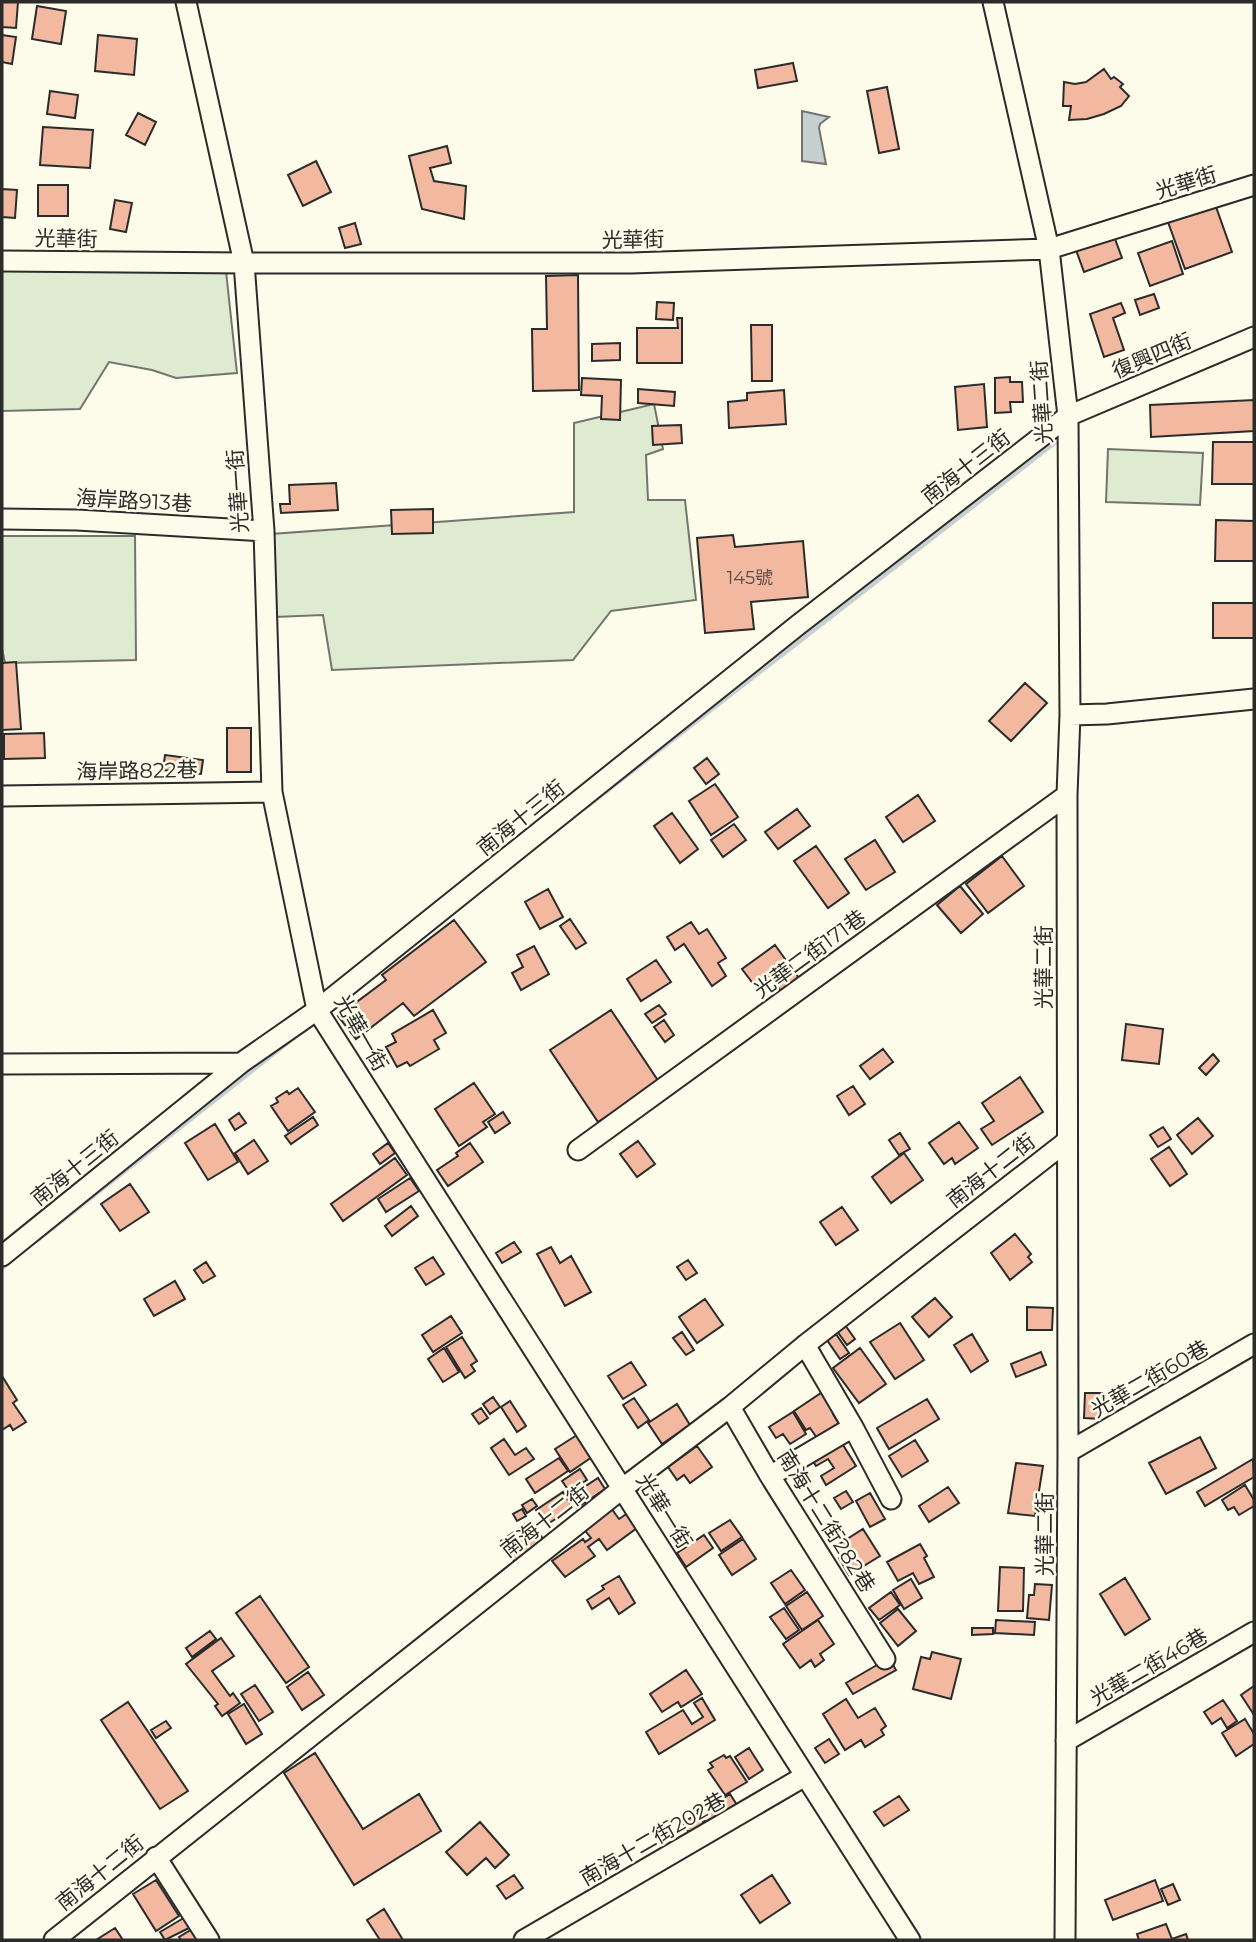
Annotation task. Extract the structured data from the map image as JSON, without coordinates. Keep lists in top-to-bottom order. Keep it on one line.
{"streets":{"street":["光華街","復興四街","光華二街","南海十三街","光華一街","海岸路913巷","海岸路822巷","光華二街171巷","南海十二街","光華二街60巷","南海十二街282巷","光華二街46巷","南海十二街202巷"]},"crossings":[["光華街","光華二街"],["光華街","光華一街"],["復興四街","光華二街"],["復興四街","南海十三街"],["光華二街","南海十三街"],["光華二街","光華二街171巷"],["光華二街","南海十二街"],["光華二街","光華二街60巷"],["光華二街","光華二街46巷"],["南海十三街","光華一街"],["光華一街","海岸路913巷"],["光華一街","海岸路822巷"],["光華一街","南海十二街"],["光華一街","南海十二街202巷"],["南海十二街","南海十二街282巷"]],"house_numbers":["145號"]}
